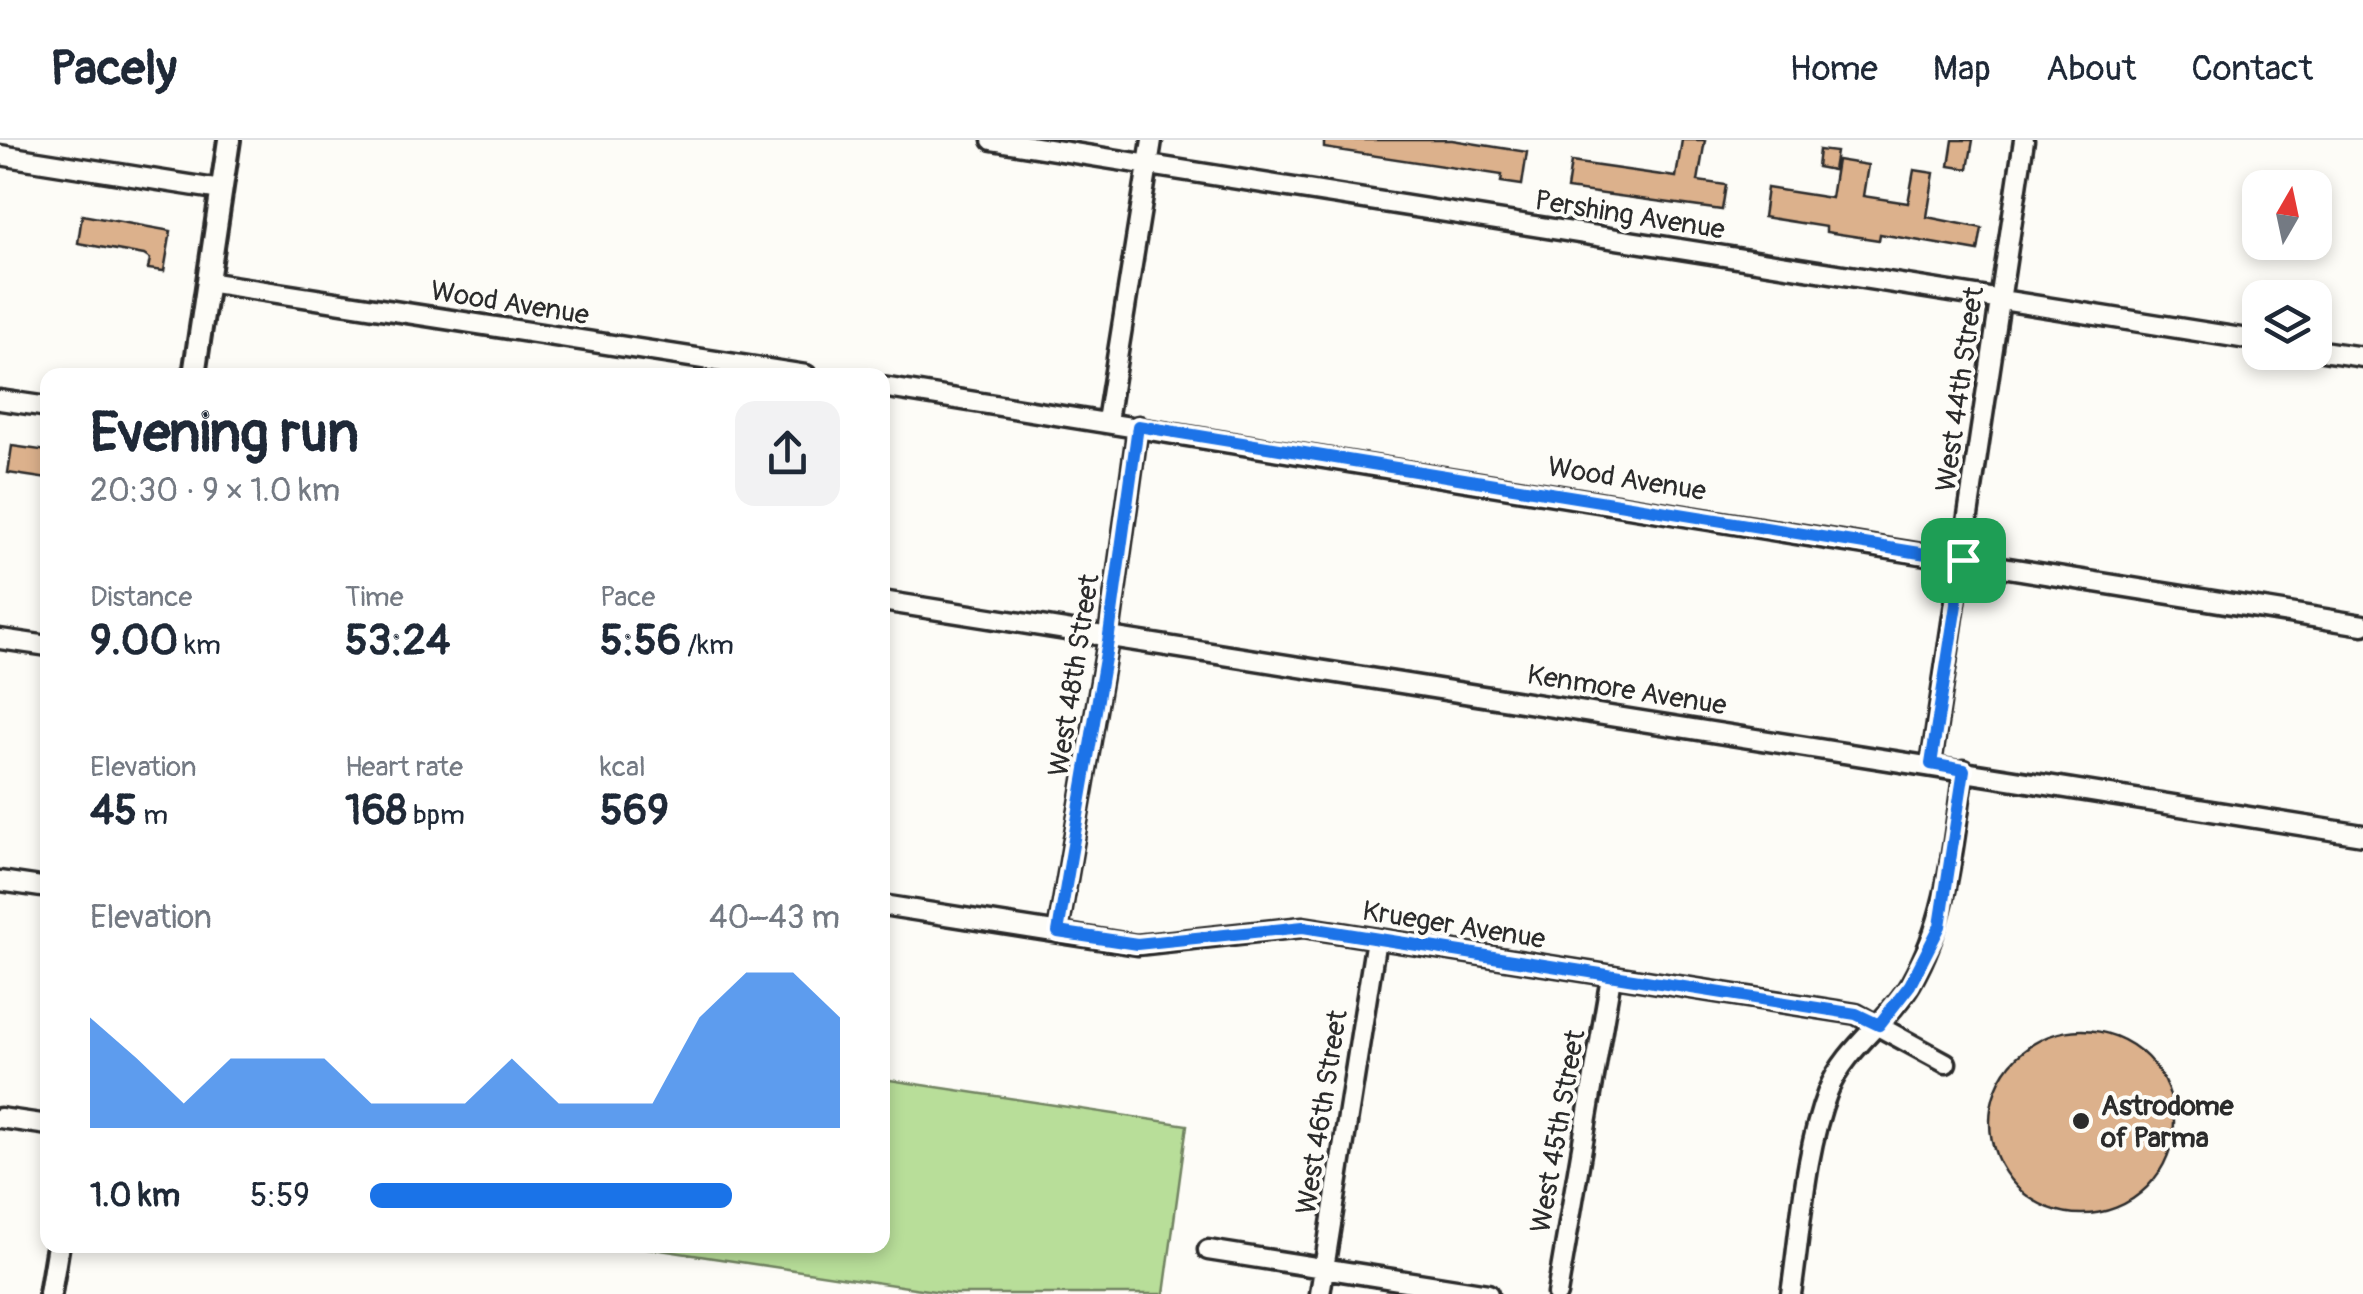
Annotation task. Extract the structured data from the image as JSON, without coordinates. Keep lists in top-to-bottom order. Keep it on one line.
{"streets":{"street":["Pershing Avenue","Wood Avenue","West 44th Street","West 48th Street","Kenmore Avenue","Krueger Avenue","West 46th Street","West 45th Street"]},"crossings":[["Pershing Avenue","West 44th Street"],["Wood Avenue","West 44th Street"],["Wood Avenue","West 48th Street"],["West 44th Street","Kenmore Avenue"],["West 48th Street","Kenmore Avenue"],["West 48th Street","Krueger Avenue"],["Krueger Avenue","West 46th Street"],["Krueger Avenue","West 45th Street"]],"places":["Astrodome of Parma"],"north":"top","page":{"header":"Pacely","nav":["Home","Map","About","Contact"],"heading":["Evening run","20:30 · 9 × 1.0 km"],"stats":[["Distance","9.00 km"],["Time","53:24"],["Pace","5:56 /km"],["Elevation","45 m"],["Heart rate","168 bpm"],["kcal","569"]],"chart":["Elevation","40–43 m"],"list":[{"name":"1.0 km","note":"5:59"}]}}
